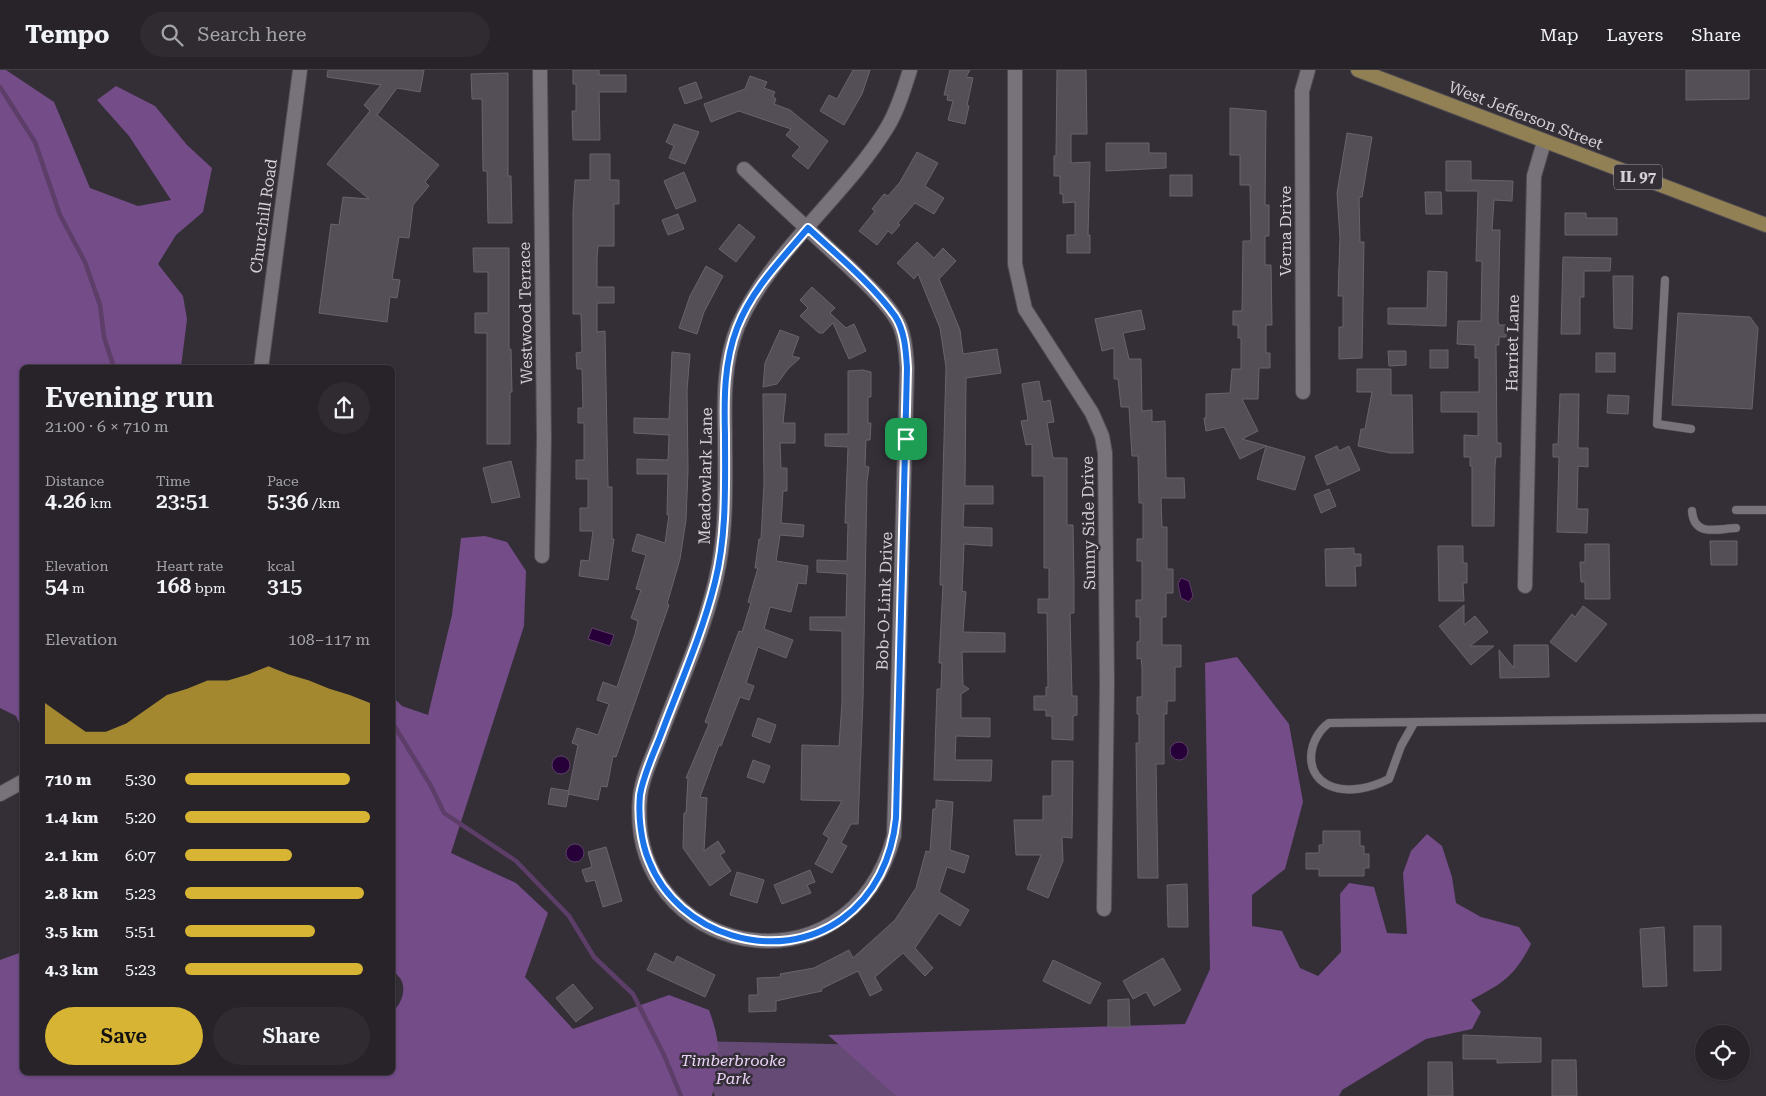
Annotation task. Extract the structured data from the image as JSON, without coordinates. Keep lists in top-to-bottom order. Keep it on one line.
{"streets":{"main road":["West Jefferson Street","IL 97"],"street":["Churchill Road","Verna Drive","Westwood Terrace","Harriet Lane","Meadowlark Lane","Sunny Side Drive","Bob-O-Link Drive"]},"crossings":[["West Jefferson Street","Harriet Lane"],["Meadowlark Lane","Bob-O-Link Drive"]],"parks":["Timberbrooke Park"],"page":{"header":"Tempo","search":"Search here","nav":["Map","Layers","Share"],"heading":["Evening run","21:00 · 6 × 710 m"],"stats":[["Distance","4.26 km"],["Time","23:51"],["Pace","5:36 /km"],["Elevation","54 m"],["Heart rate","168 bpm"],["kcal","315"]],"chart":["Elevation","108–117 m"],"list":[{"name":"710 m","note":"5:30"},{"name":"1.4 km","note":"5:20"},{"name":"2.1 km","note":"6:07"},{"name":"2.8 km","note":"5:23"},{"name":"3.5 km","note":"5:51"},{"name":"4.3 km","note":"5:23"}],"buttons":["Save","Share"]}}
